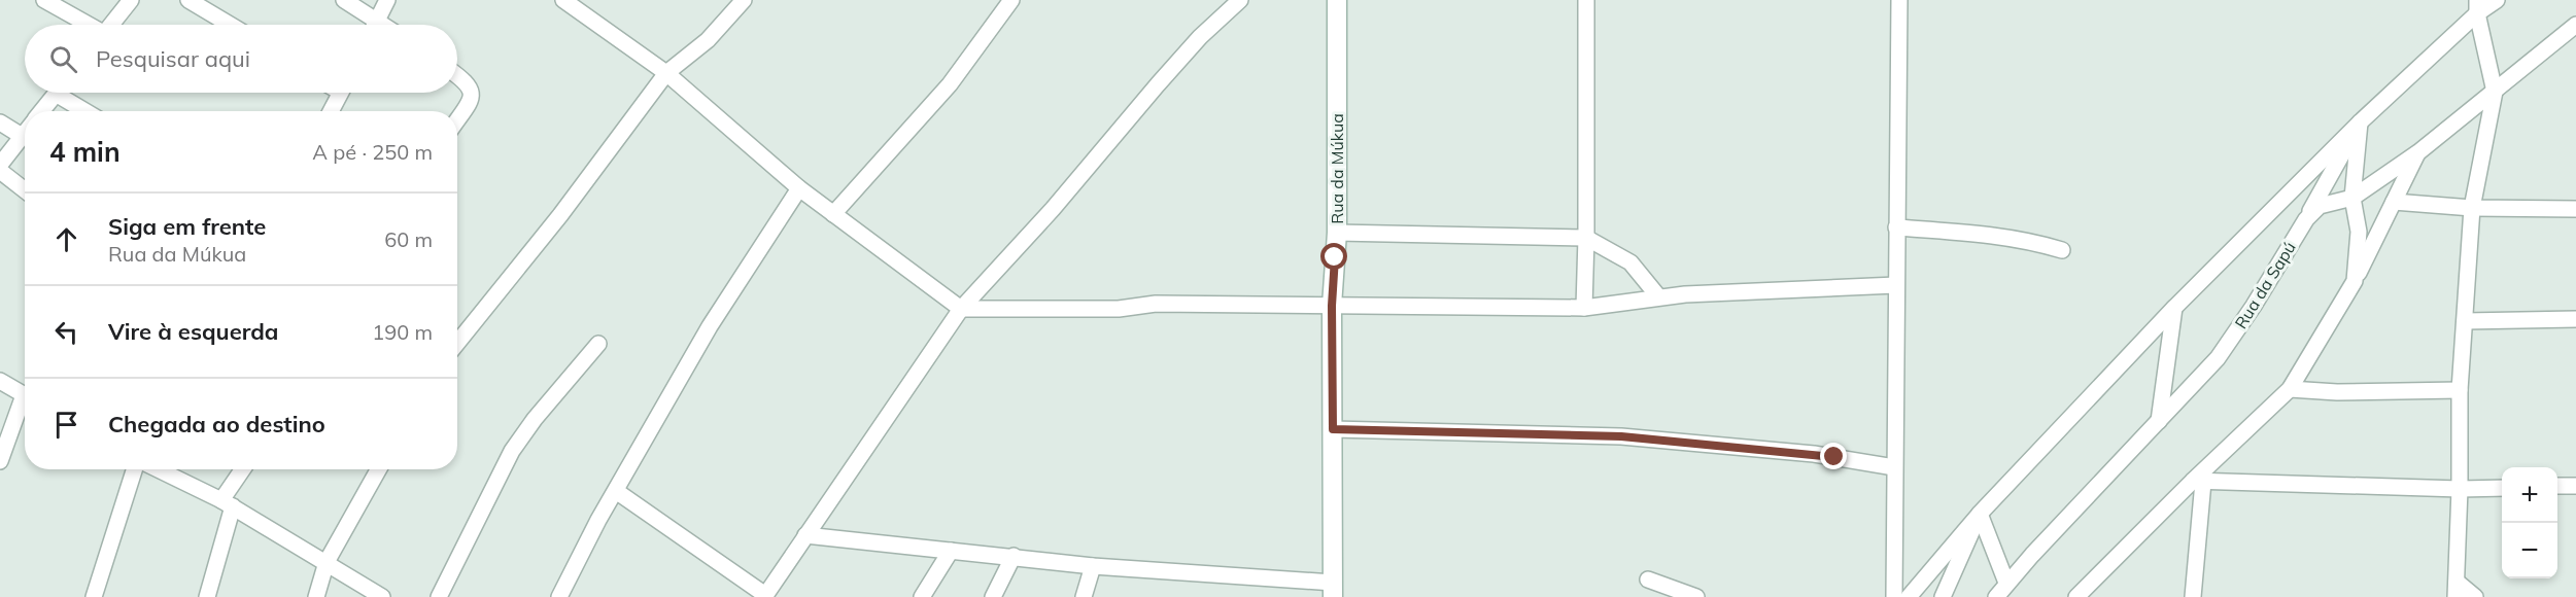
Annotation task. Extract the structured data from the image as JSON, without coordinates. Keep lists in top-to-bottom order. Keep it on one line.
{"streets":{"street":["Rua da Múkua","Rua da Sapú"]},"page":{"search":"Pesquisar aqui","heading":["4 min","A pé · 250 m"],"list":[["Siga em frente","Rua da Múkua","60 m"],["Vire à esquerda","190 m"],"Chegada ao destino"],"map_buttons":["+","−"]}}
